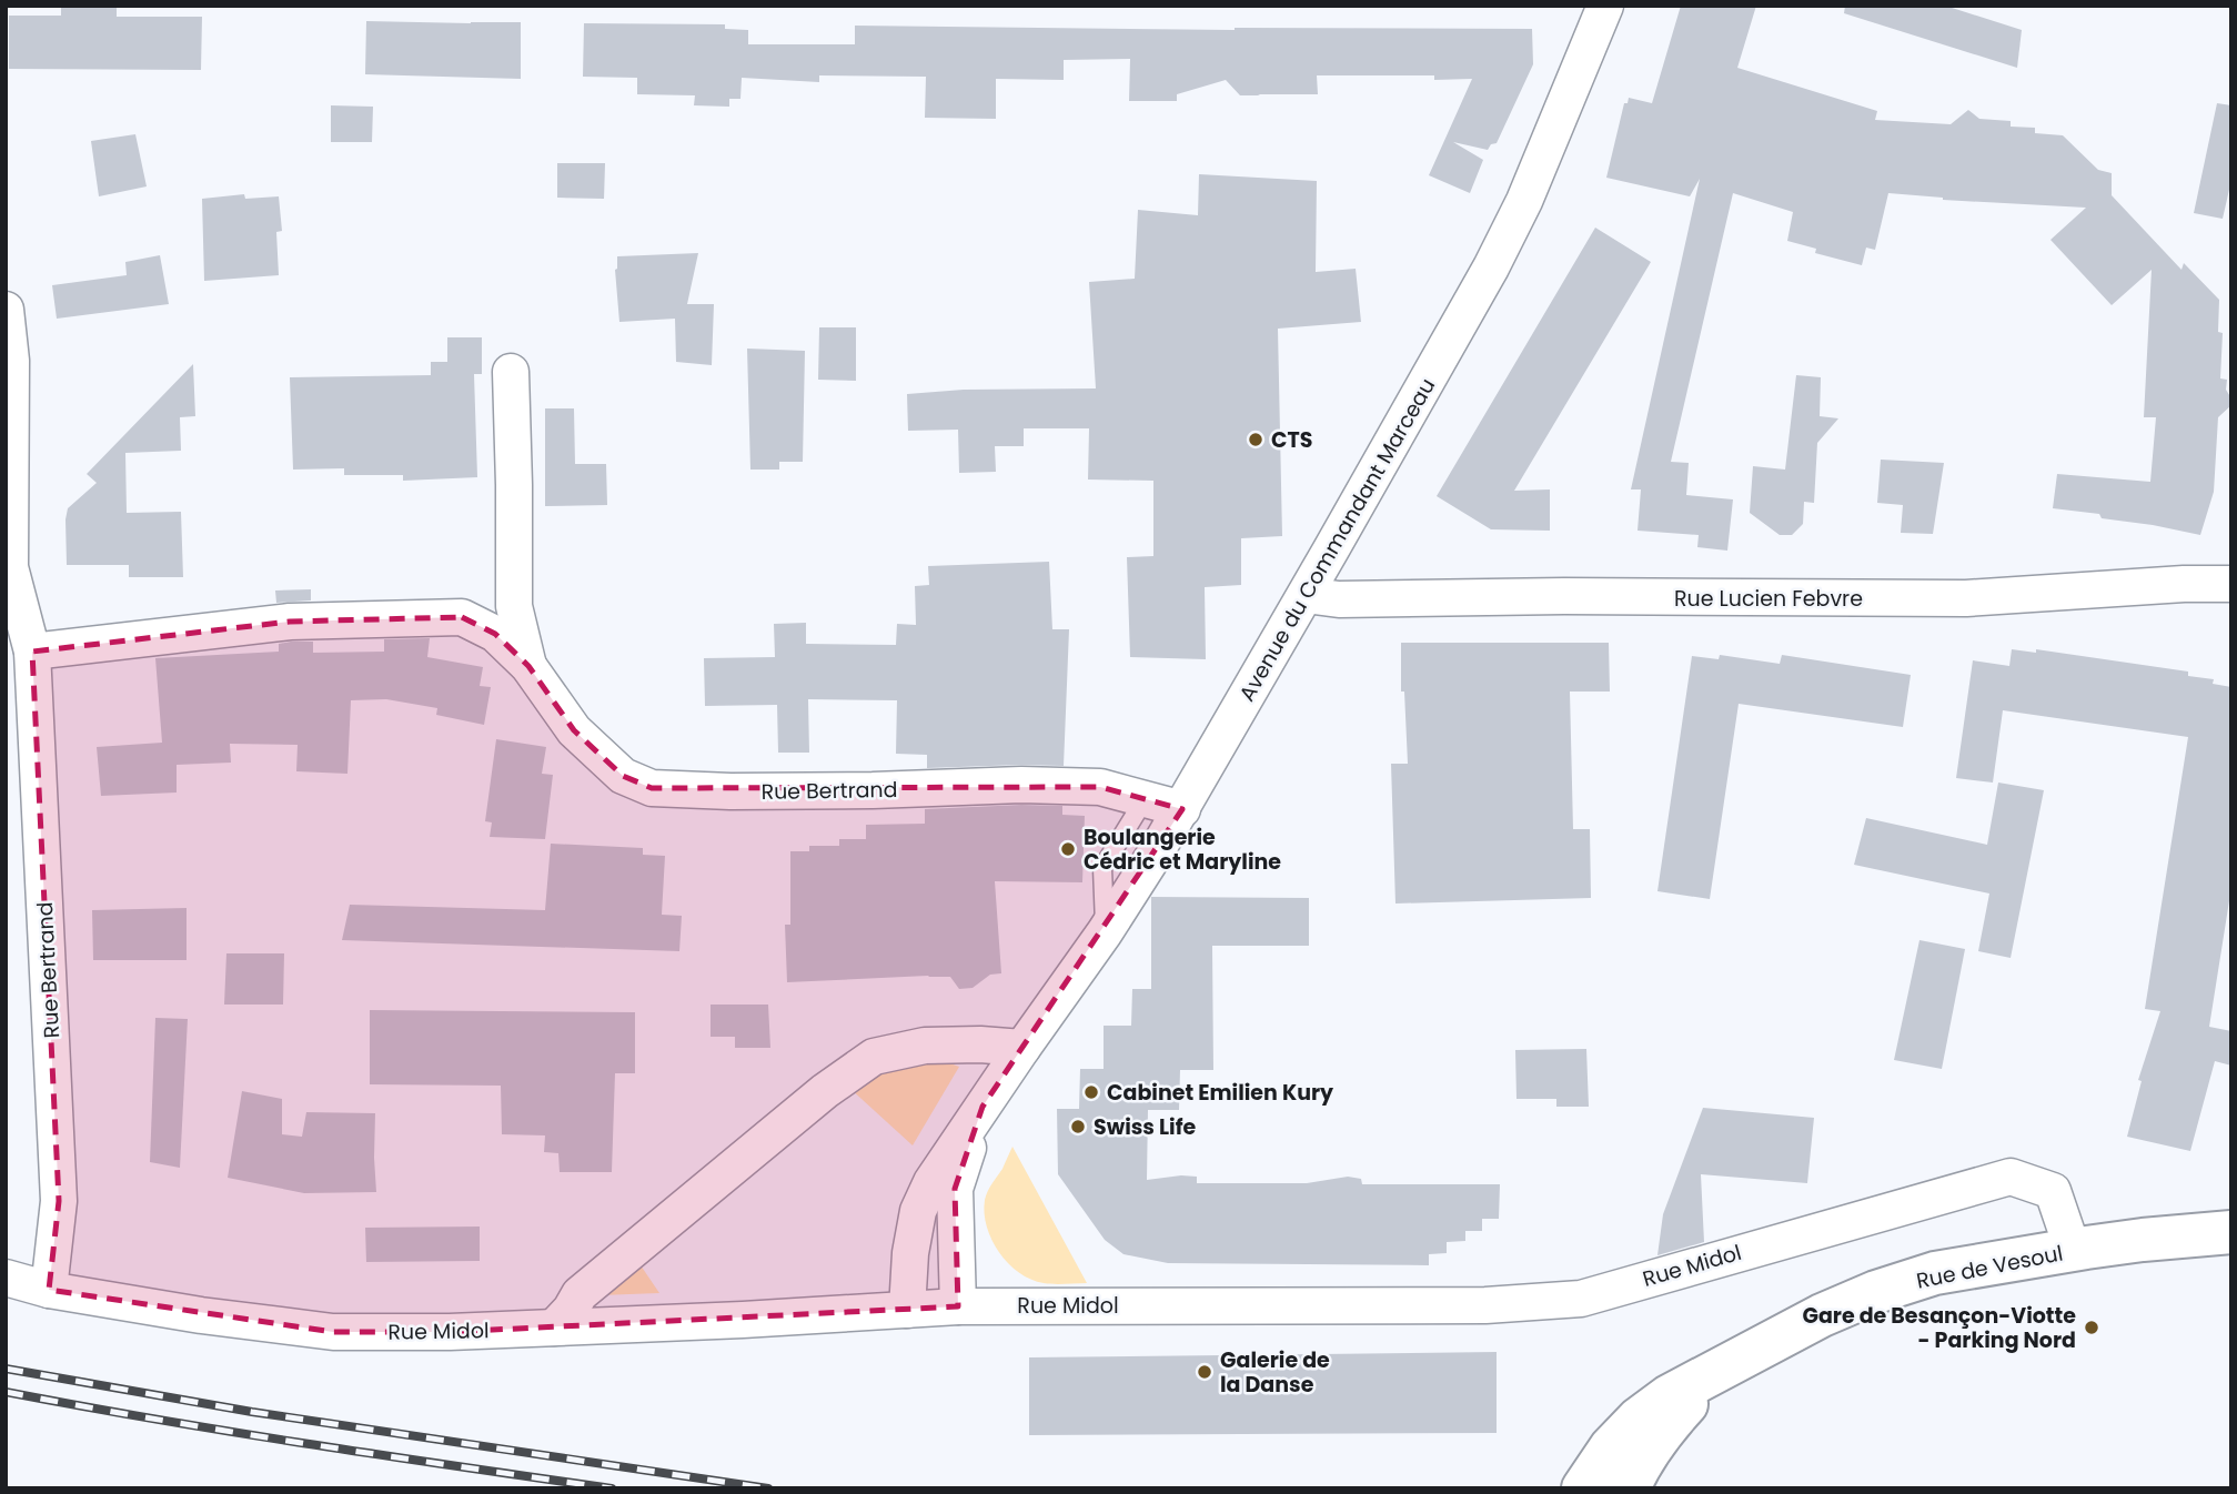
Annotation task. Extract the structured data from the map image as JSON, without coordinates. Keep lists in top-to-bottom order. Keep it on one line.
{"streets":{"main road":["Rue de Vesoul"],"street":["Avenue du Commandant Marceau","Rue Lucien Febvre","Rue Bertrand","Rue Midol"]},"crossings":[["Avenue du Commandant Marceau","Rue Lucien Febvre"],["Avenue du Commandant Marceau","Rue Bertrand"],["Avenue du Commandant Marceau","Rue Midol"],["Rue Bertrand","Rue Midol"],["Rue Midol","Rue de Vesoul"]],"places":["CTS","Boulangerie Cédric et Maryline","Cabinet Emilien Kury","Swiss Life","Gare de Besançon-Viotte - Parking Nord","Galerie de la Danse"]}
